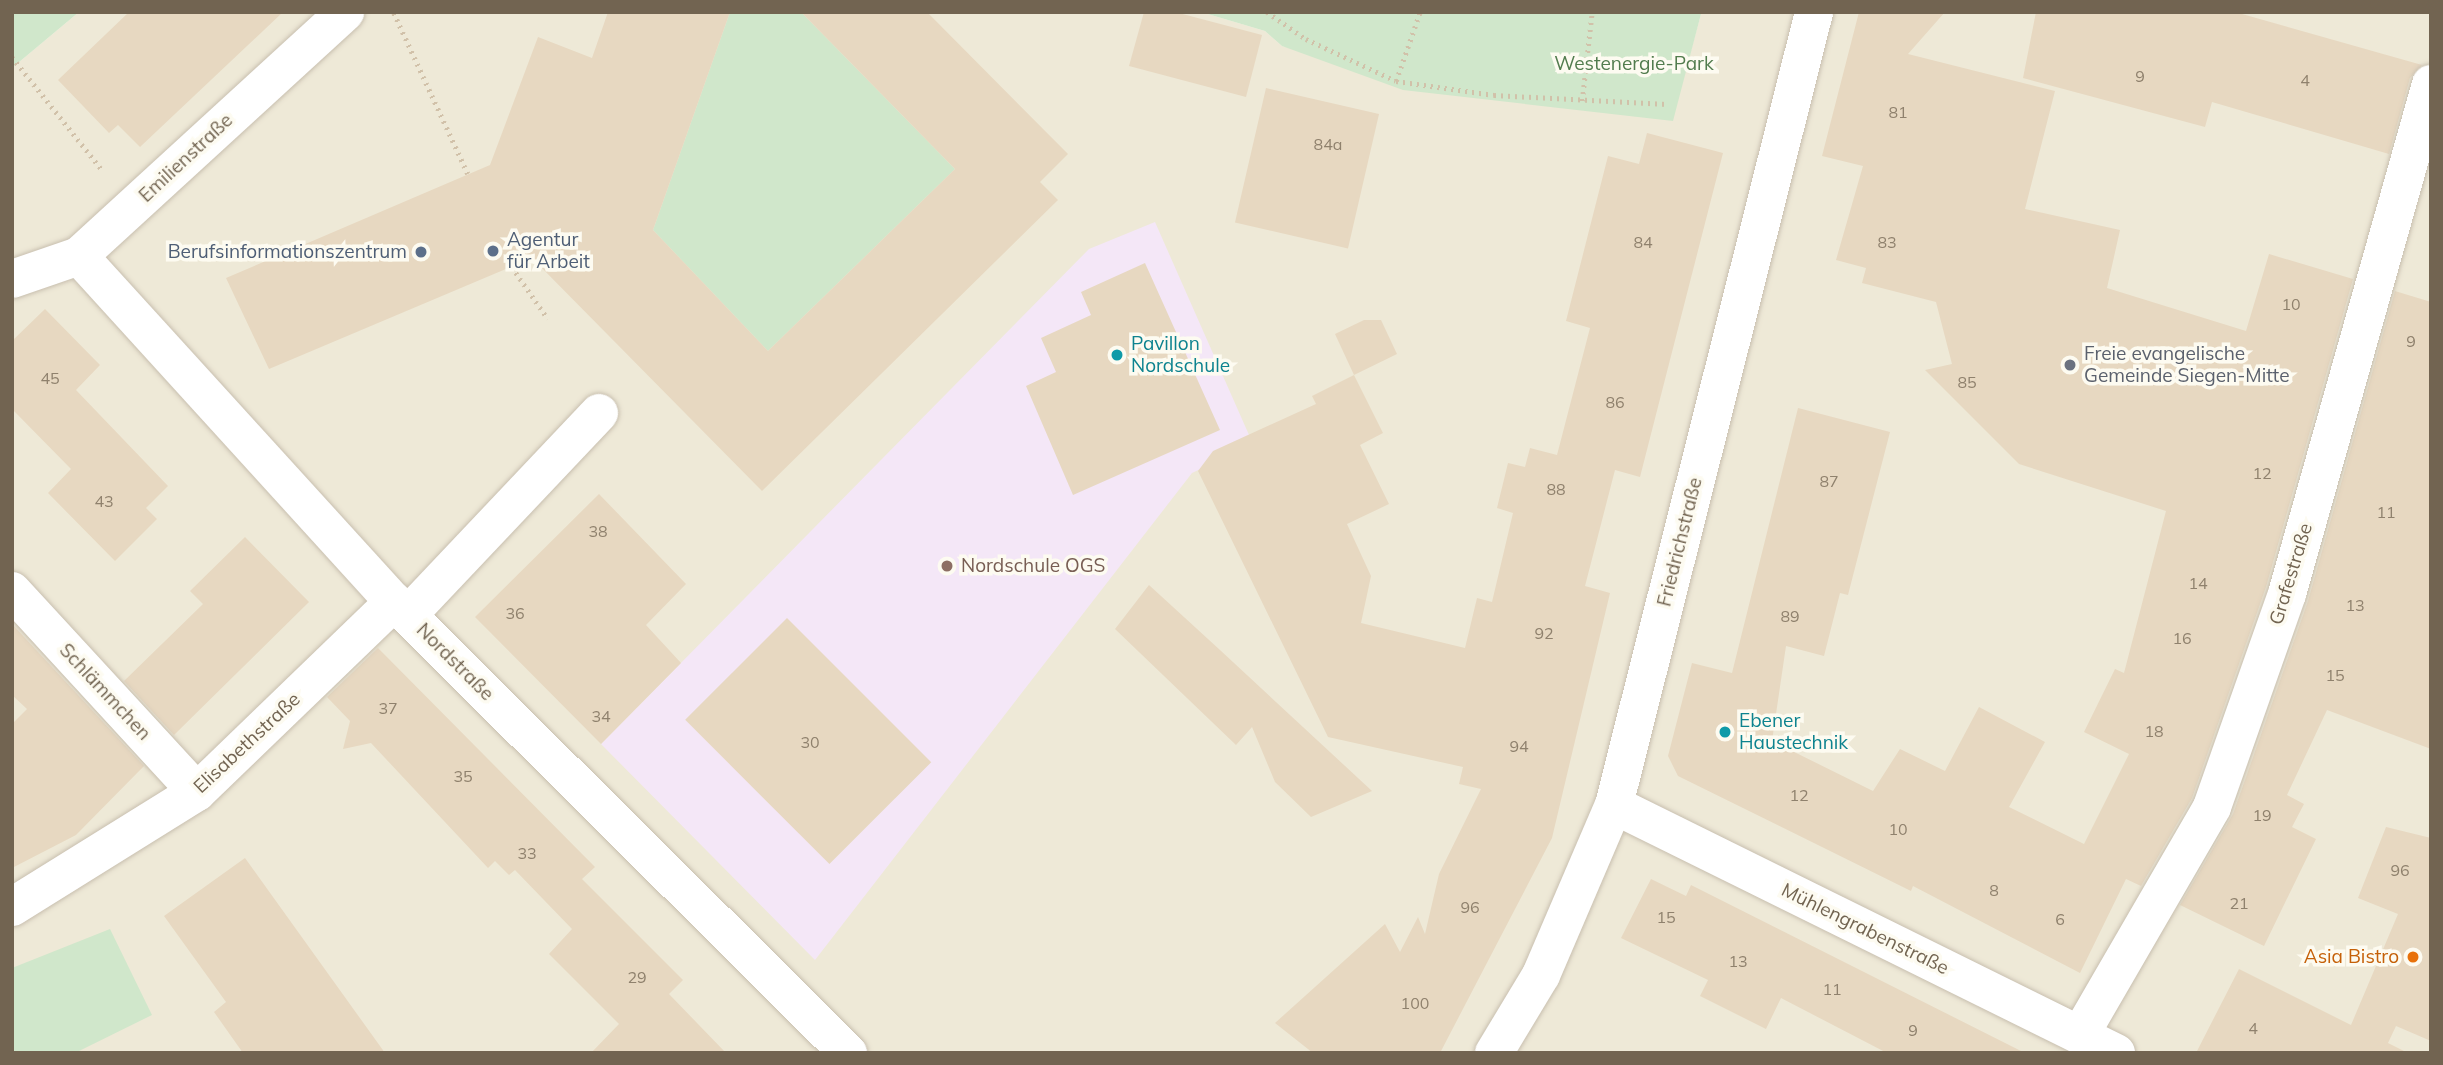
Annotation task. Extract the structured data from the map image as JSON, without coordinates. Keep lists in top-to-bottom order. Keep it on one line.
{"streets":{"street":["Emilienstraße","Friedrichstraße","Grafestraße","Nordstraße","Schlämmchen","Elisabethstraße","Mühlengrabenstraße"]},"crossings":[["Emilienstraße","Nordstraße"],["Friedrichstraße","Mühlengrabenstraße"],["Grafestraße","Mühlengrabenstraße"],["Nordstraße","Elisabethstraße"],["Schlämmchen","Elisabethstraße"]],"parks":["Westenergie-Park"],"places":["Agentur für Arbeit","Berufsinformationszentrum","Pavillon Nordschule","Freie evangelische Gemeinde Siegen-Mitte","Nordschule OGS","Ebener Haustechnik","Asia Bistro"],"house_numbers":["9","4","81","84a","84","83","10","9","45","85","86","12","87","88","43","11","38","14","13","36","89","92","16","15","37","34","18","30","94","35","12","19","10","33","96","8","21","96","15","6","13","29","11","100","4","9"]}
